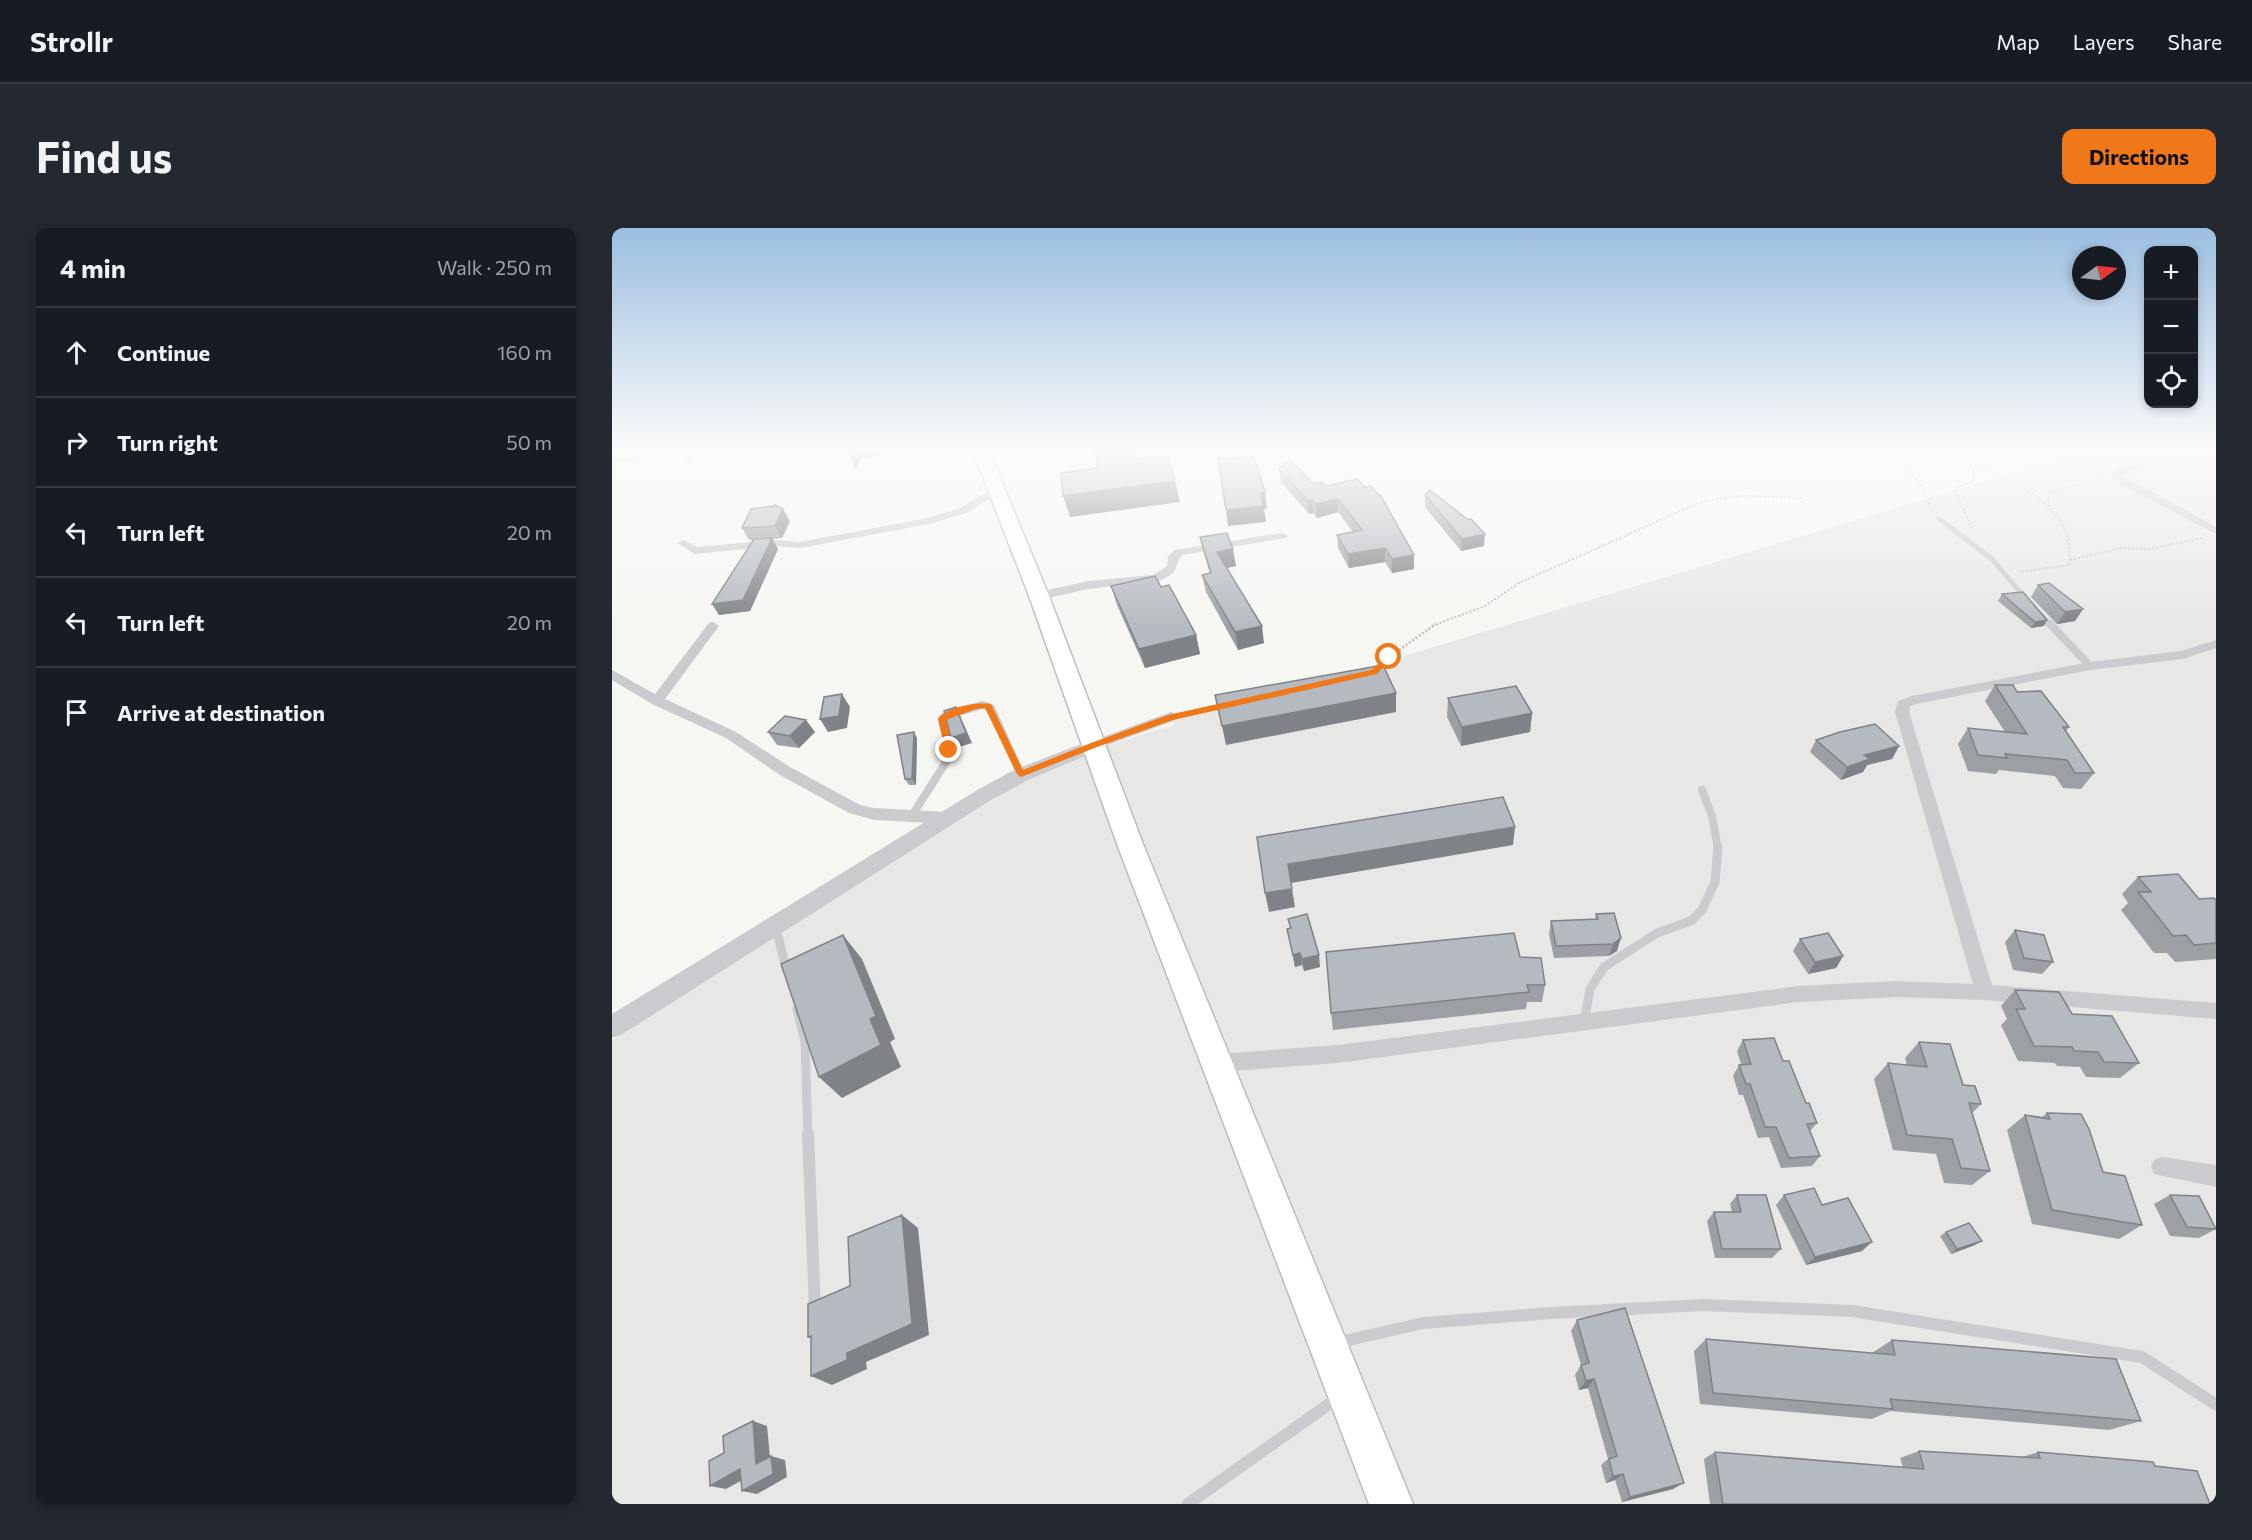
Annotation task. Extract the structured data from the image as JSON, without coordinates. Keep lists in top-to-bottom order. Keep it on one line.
{"north":"right","page":{"header":"Strollr","nav":["Map","Layers","Share"],"buttons":"Directions","title":"Find us","heading":["4 min","Walk · 250 m"],"map_buttons":["+","−"],"list":[["Continue","160 m"],["Turn right","50 m"],["Turn left","20 m"],["Turn left","20 m"],"Arrive at destination"]}}
